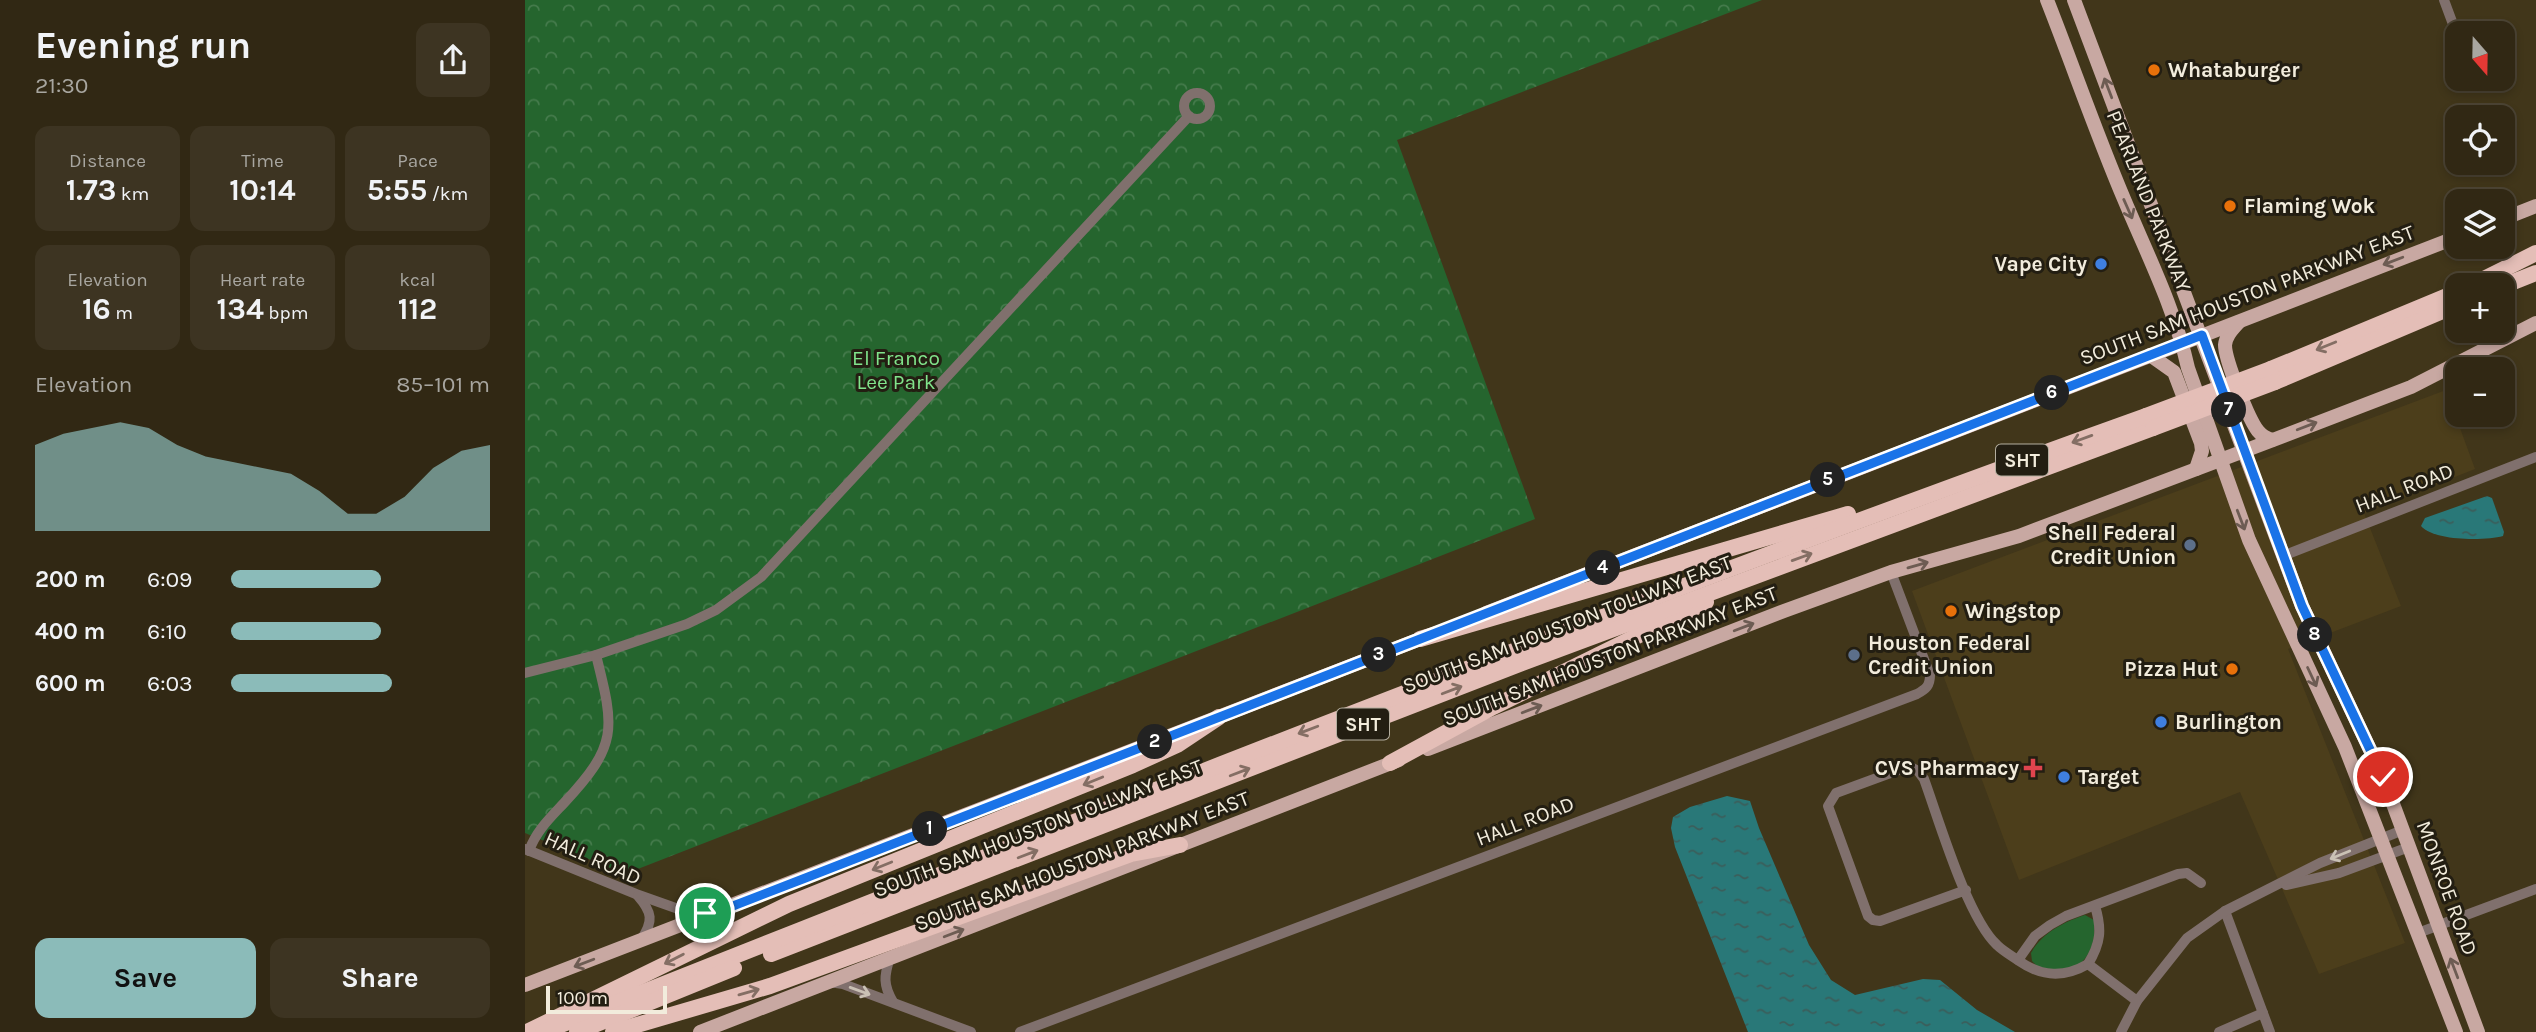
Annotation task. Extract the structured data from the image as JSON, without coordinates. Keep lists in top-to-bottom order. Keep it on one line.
{"streets":{"highway":["SHT","SOUTH SAM HOUSTON TOLLWAY EAST"],"main road":["PEARLAND PARKWAY","SOUTH SAM HOUSTON PARKWAY EAST","MONROE ROAD"],"street":["HALL ROAD"]},"crossings":[["PEARLAND PARKWAY","SOUTH SAM HOUSTON PARKWAY EAST"],["PEARLAND PARKWAY","MONROE ROAD"],["SOUTH SAM HOUSTON PARKWAY EAST","HALL ROAD"],["SOUTH SAM HOUSTON PARKWAY EAST","MONROE ROAD"],["HALL ROAD","MONROE ROAD"]],"parks":["El Franco Lee Park"],"places":{"other":["Whataburger","Flaming Wok","Vape City","Shell Federal Credit Union","Wingstop","Houston Federal Credit Union","Pizza Hut","Burlington","Target"],"health":["CVS Pharmacy"]},"scale_bar":"100 m","north":"bottom","page":{"heading":["Evening run","21:30"],"map_buttons":["+","−"],"stats":[["Distance","1.73 km"],["Time","10:14"],["Pace","5:55 /km"],["Elevation","16 m"],["Heart rate","134 bpm"],["kcal","112"]],"chart":["Elevation","85–101 m"],"pins":["6","7","5","4","8","3","2","1"],"list":[{"name":"200 m","note":"6:09"},{"name":"400 m","note":"6:10"},{"name":"600 m","note":"6:03"}],"buttons":["Save","Share"],"scale":"100 m"}}
